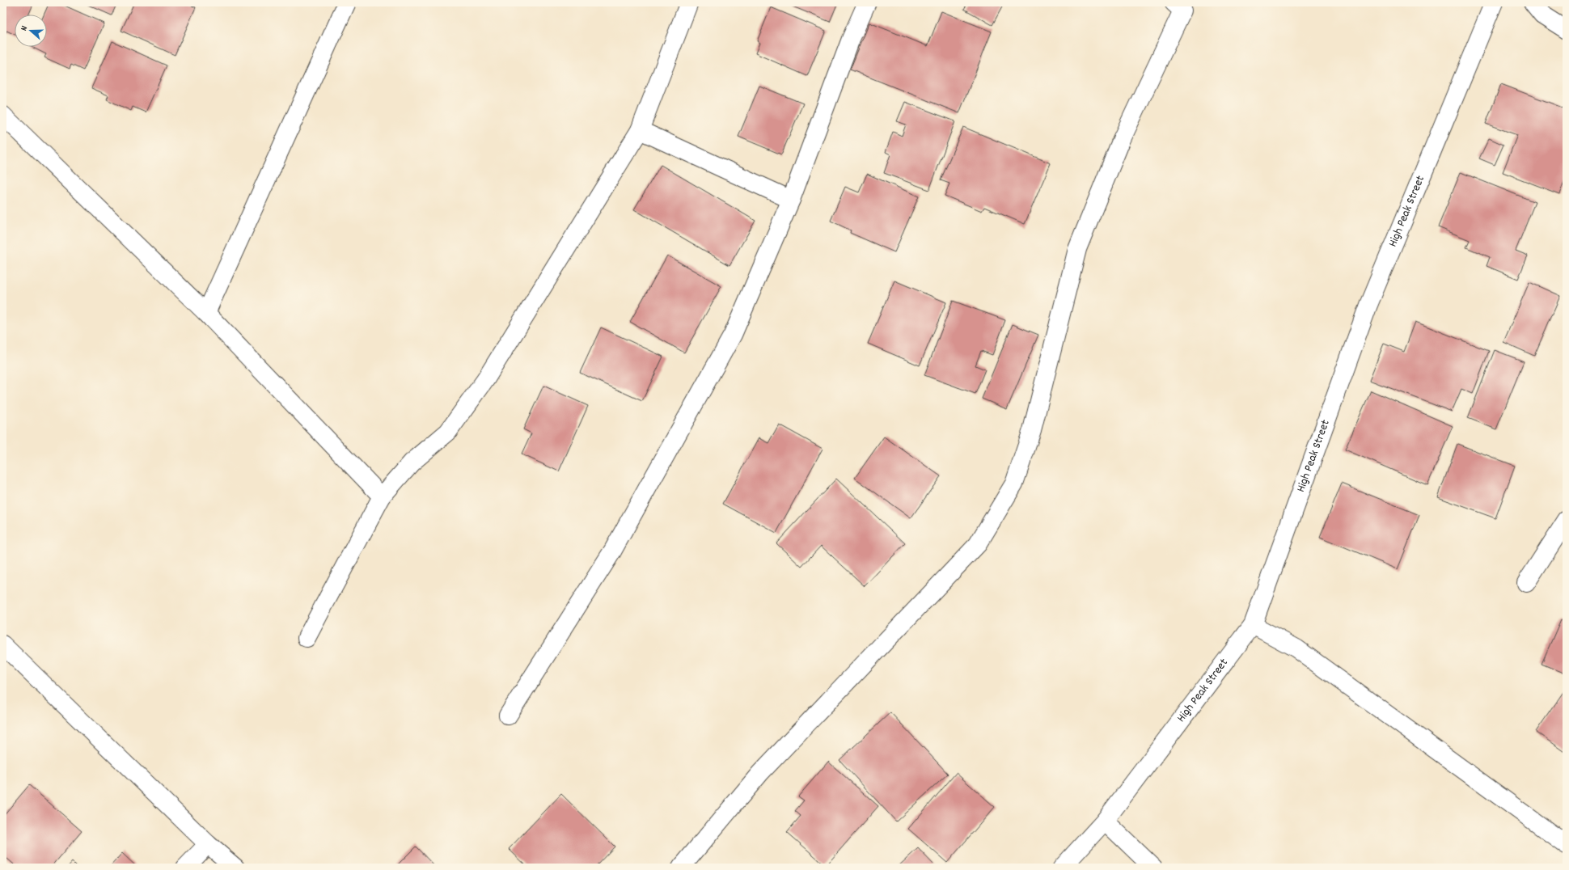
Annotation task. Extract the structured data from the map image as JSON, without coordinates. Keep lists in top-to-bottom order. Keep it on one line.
{"streets":{"street":["High Peak Street"]},"north":"left"}
